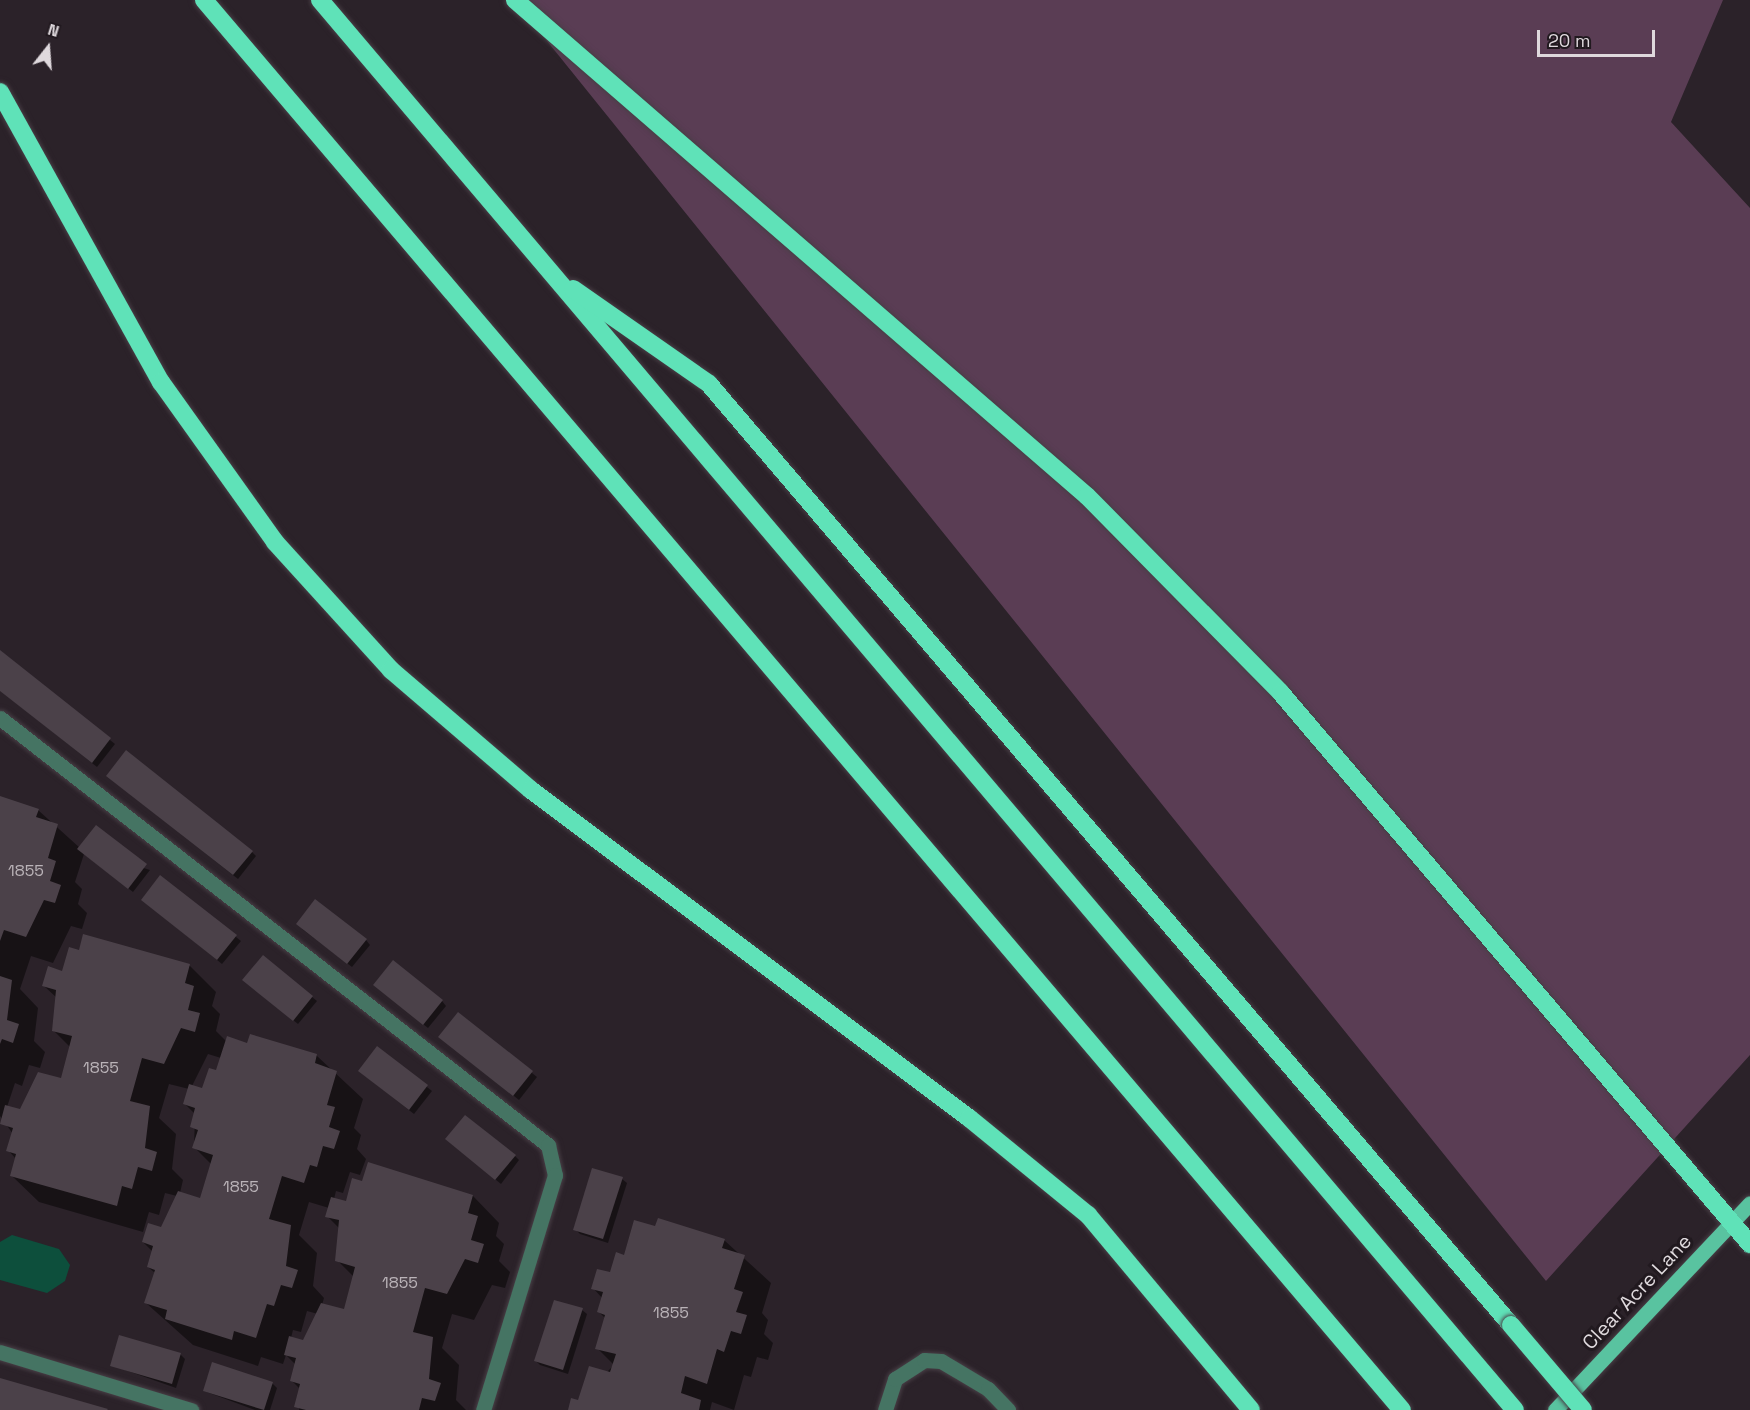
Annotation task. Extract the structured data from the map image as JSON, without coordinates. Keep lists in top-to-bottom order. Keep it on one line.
{"streets":{"main road":["Clear Acre Lane"]},"house_numbers":["1855","1855","1855","1855","1855"],"scale_bar":"20 m","north":"top"}
